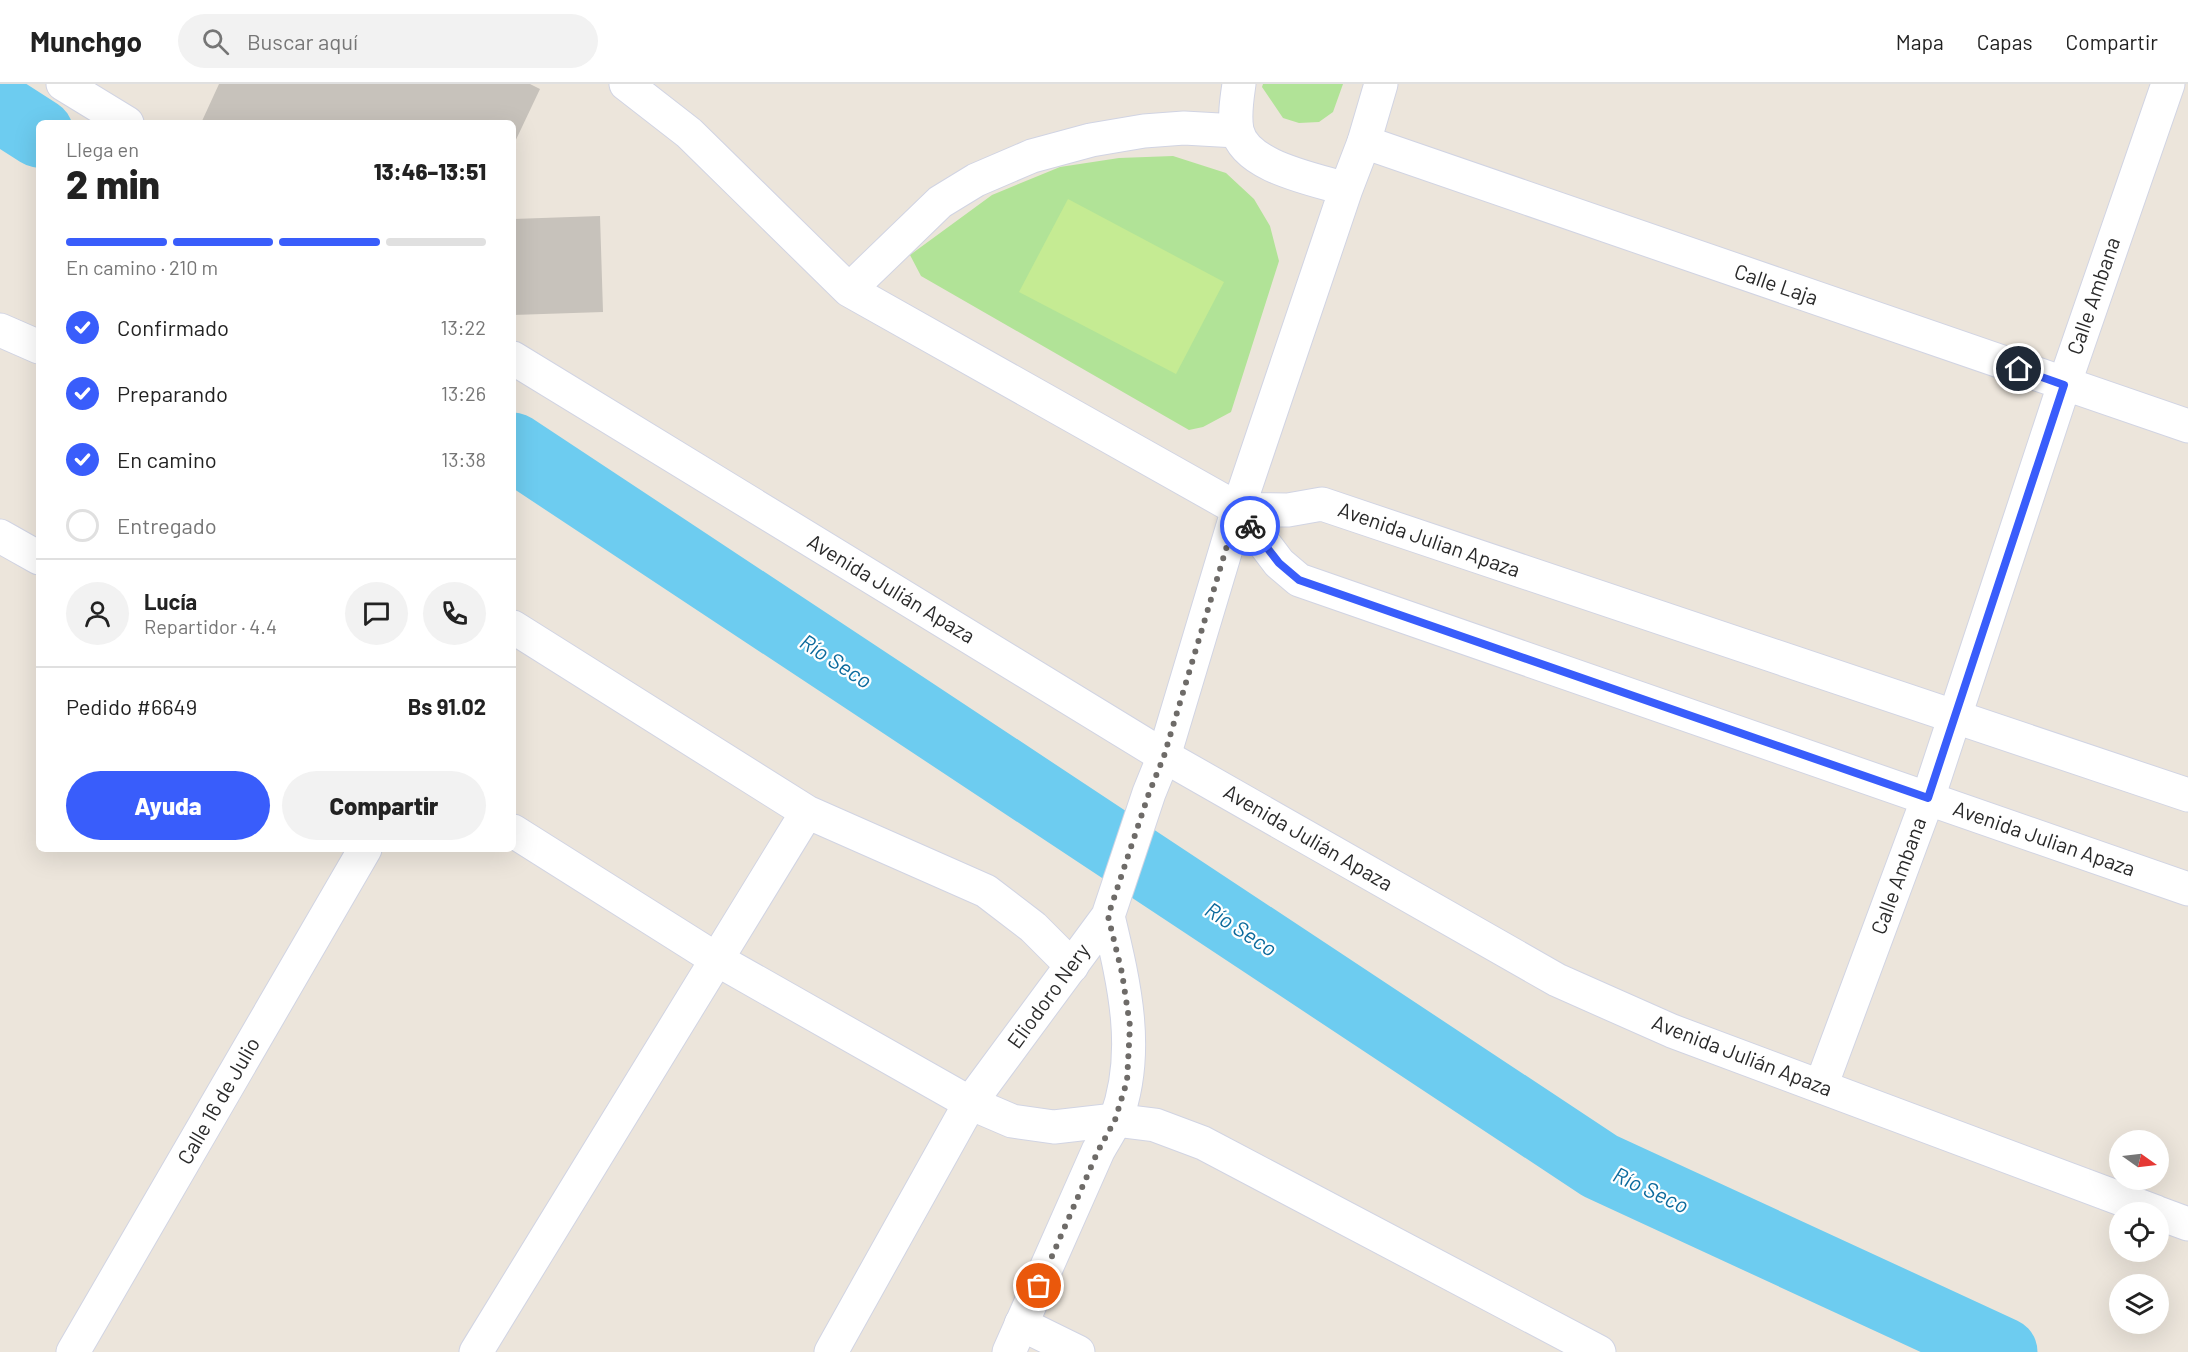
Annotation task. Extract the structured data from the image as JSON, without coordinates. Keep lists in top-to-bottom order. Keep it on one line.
{"streets":{"street":["Calle Laja","Calle Ambana","Avenida Julian Apaza","Avenida Julián Apaza","Eliodoro Nery","Calle 16 de Julio"]},"crossings":[["Calle Laja","Calle Ambana"],["Calle Ambana","Avenida Julian Apaza"],["Calle Ambana","Avenida Julián Apaza"]],"water":["Río Seco"],"north":"right","page":{"header":"Munchgo","search":"Buscar aquí","nav":["Mapa","Capas","Compartir"],"heading":["2 min","Llega en","13:46–13:51"],"panel":["Lucía","Repartidor · 4.4","Pedido #6649","Bs 91.02"],"bar":"En camino · 210 m","list":[["Confirmado","13:22"],["Preparando","13:26"],["En camino","13:38"],"Entregado"],"buttons":["Ayuda","Compartir"]}}
